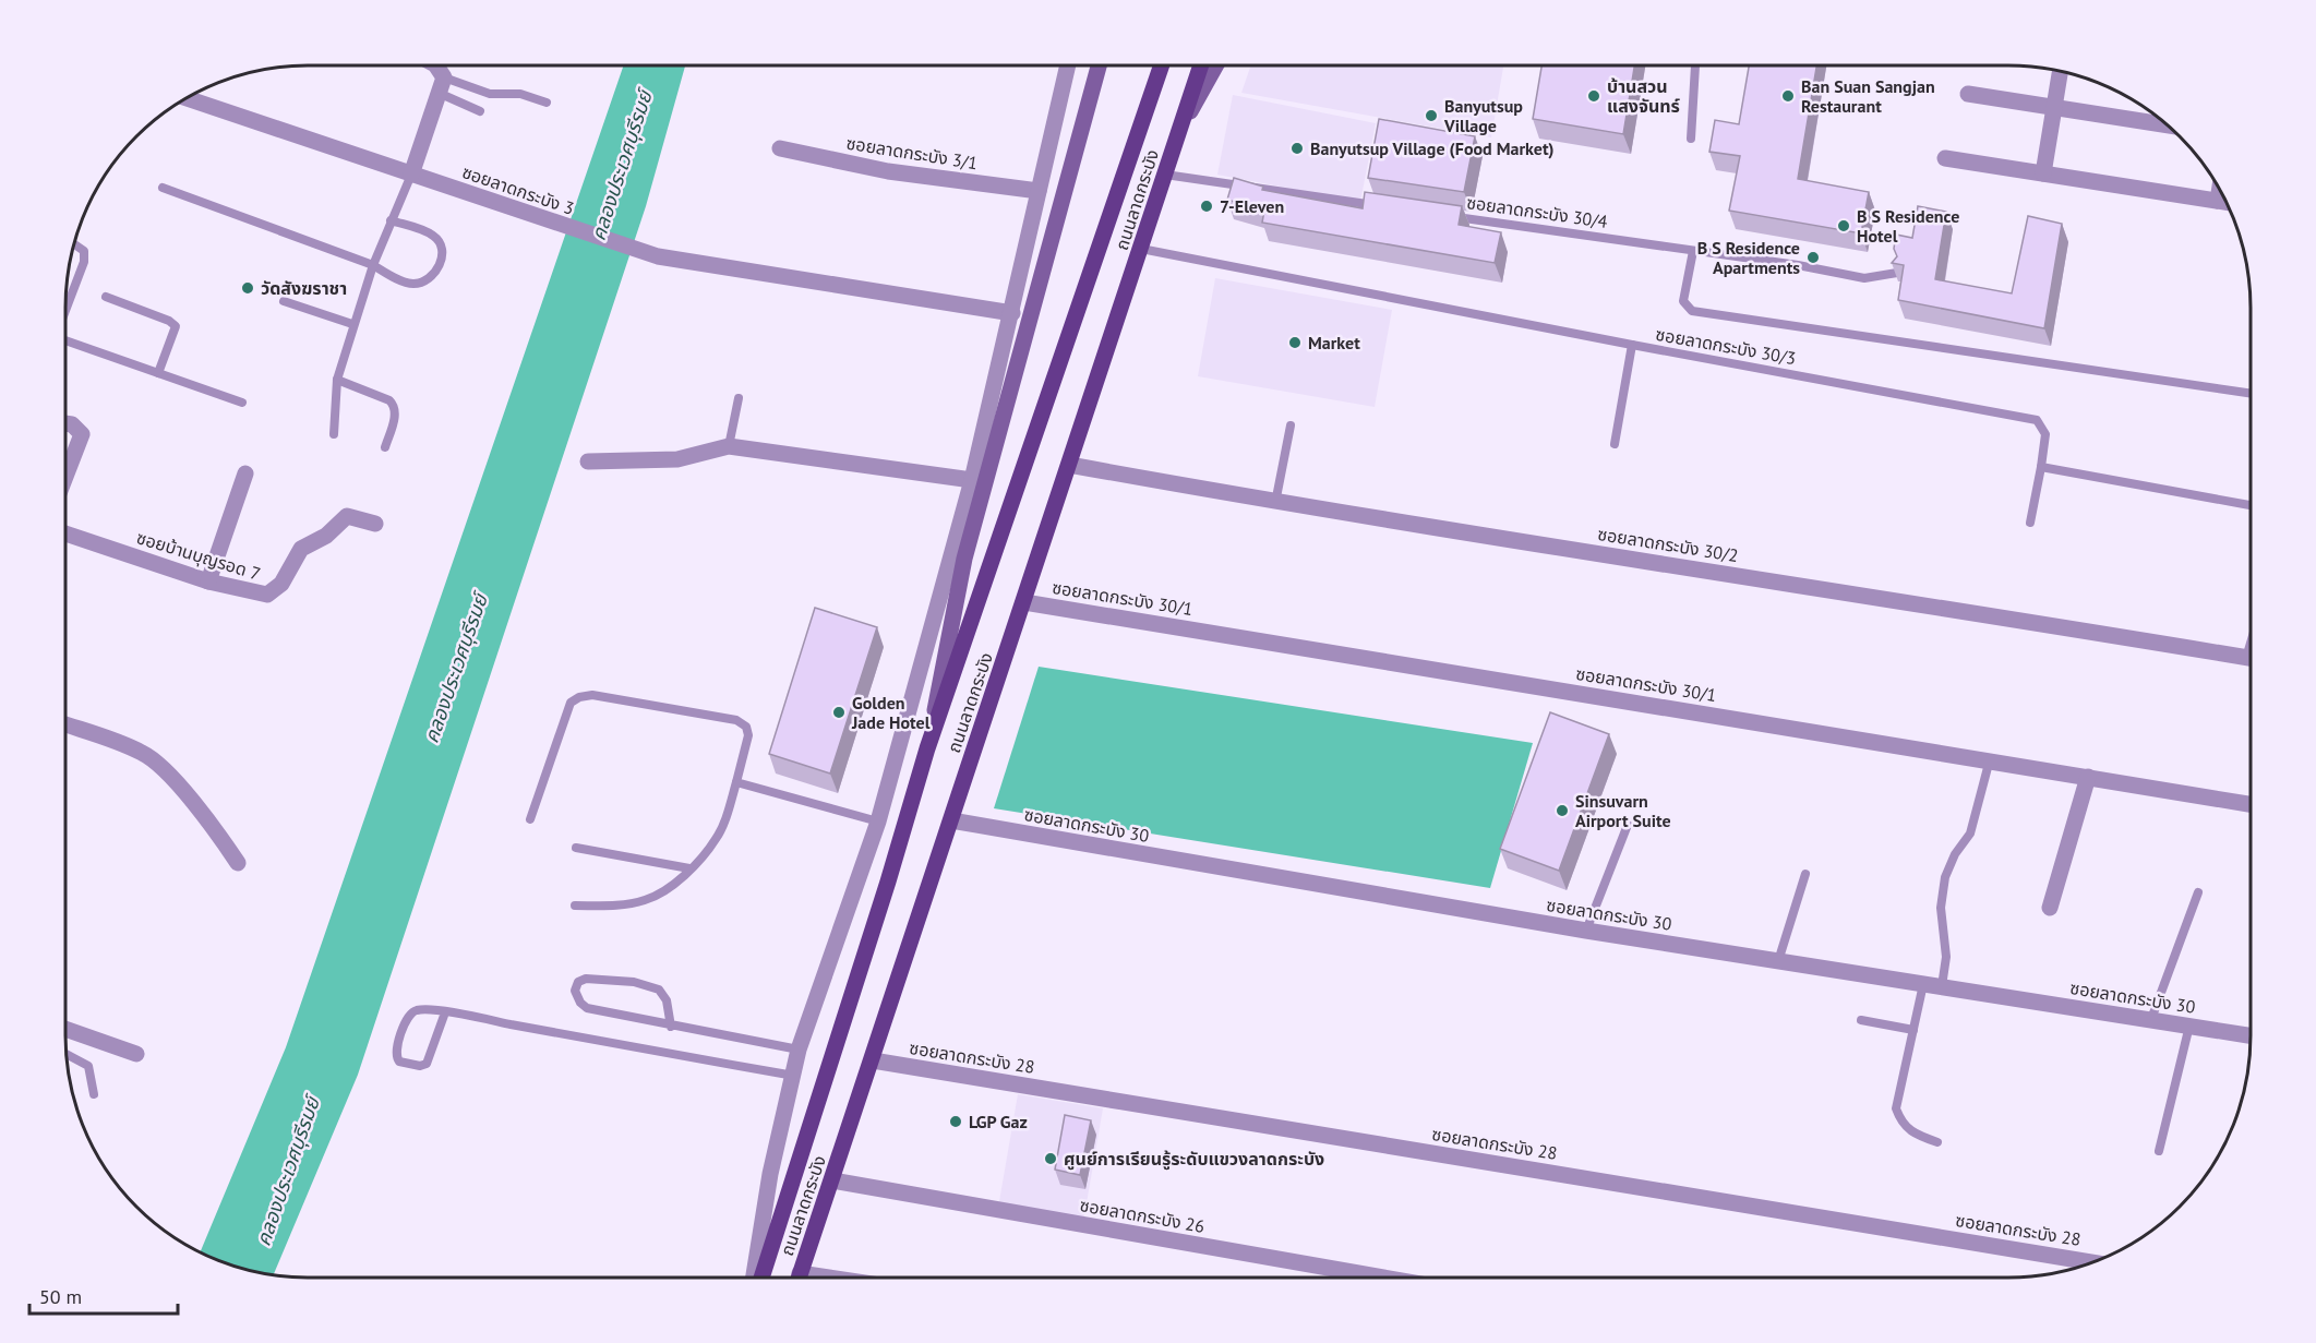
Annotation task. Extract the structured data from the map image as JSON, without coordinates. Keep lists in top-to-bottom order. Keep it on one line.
{"streets":{"main road":["ถนนลาดกระบัง"],"street":["ซอยลาดกระบัง 3/1","ซอยลาดกระบัง 3","ซอยลาดกระบัง 30/2","ซอยบ้านบุญรอด 7","ซอยลาดกระบัง 30/1","ซอยลาดกระบัง 30","ซอยลาดกระบัง 28","ซอยลาดกระบัง 26"],"lane":["ซอยลาดกระบัง 30/4","ซอยลาดกระบัง 30/3"]},"crossings":[["ถนนลาดกระบัง","ซอยลาดกระบัง 30/3"],["ถนนลาดกระบัง","ซอยลาดกระบัง 30/2"],["ถนนลาดกระบัง","ซอยลาดกระบัง 30/1"],["ถนนลาดกระบัง","ซอยลาดกระบัง 30"],["ถนนลาดกระบัง","ซอยลาดกระบัง 28"],["ถนนลาดกระบัง","ซอยลาดกระบัง 26"]],"water":["คลองประเวศบุรีรมย์"],"places":["บ้านสวน แสงจันทร์","Ban Suan Sangjan Restaurant","Banyutsup Village","Banyutsup Village (Food Market)","7-Eleven","B S Residence Hotel","B S Residence Apartments","วัดสังฆราชา","Market","Golden Jade Hotel","Sinsuvarn Airport Suite","LGP Gaz","ศูนย์การเรียนรู้ระดับแขวงลาดกระบัง"],"scale_bar":"50 m"}
